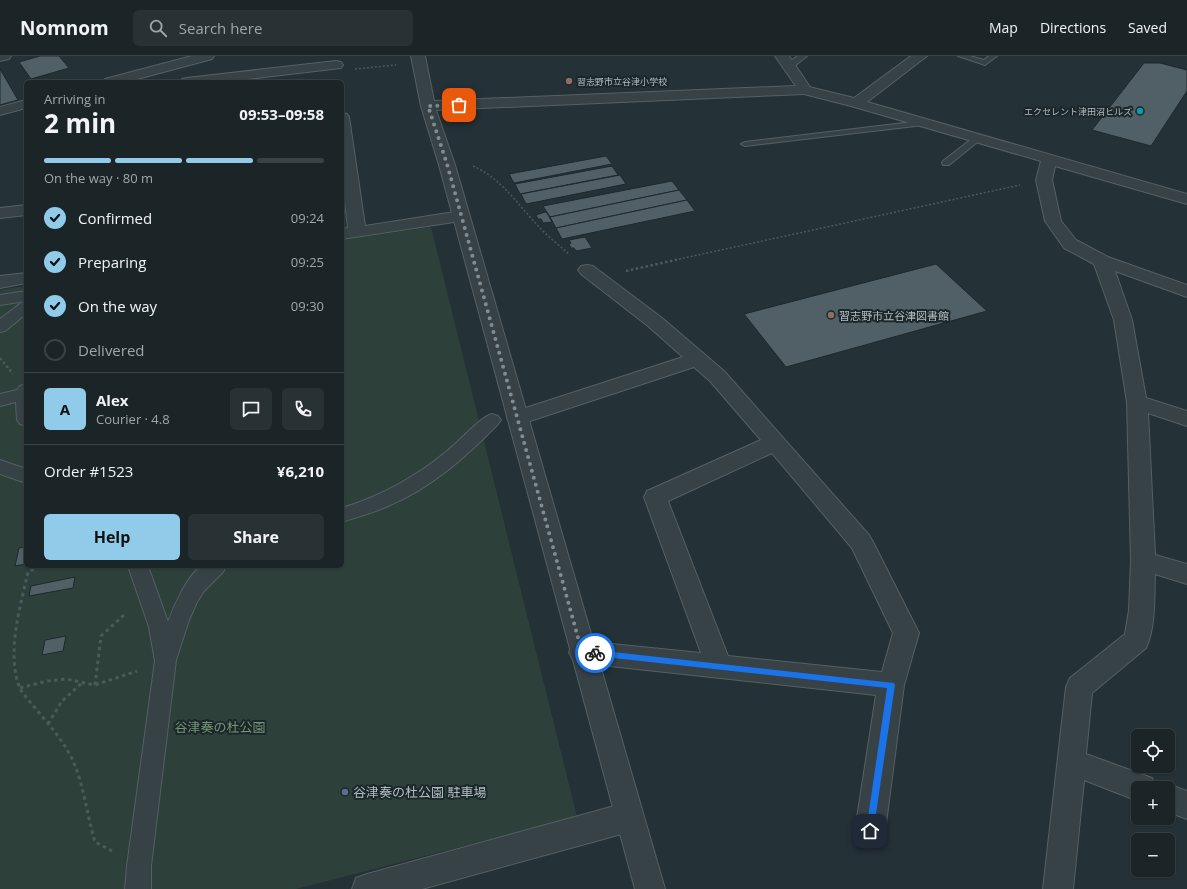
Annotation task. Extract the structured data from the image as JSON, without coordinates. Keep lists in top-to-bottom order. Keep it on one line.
{"parks":["谷津奏の杜公園"],"places":["習志野市立谷津小学校","エクセレント津田沼ヒルズ","習志野市立谷津図書館","谷津奏の杜公園 駐車場"],"page":{"header":"Nomnom","search":"Search here","nav":["Map","Directions","Saved"],"heading":["2 min","Arriving in","09:53–09:58"],"panel":["Alex","Courier · 4.8","Order #1523","¥6,210"],"bar":"On the way · 80 m","list":[["Confirmed","09:24"],["Preparing","09:25"],["On the way","09:30"],"Delivered"],"round":"A","buttons":["Help","Share"],"map_buttons":["+","−"]}}
